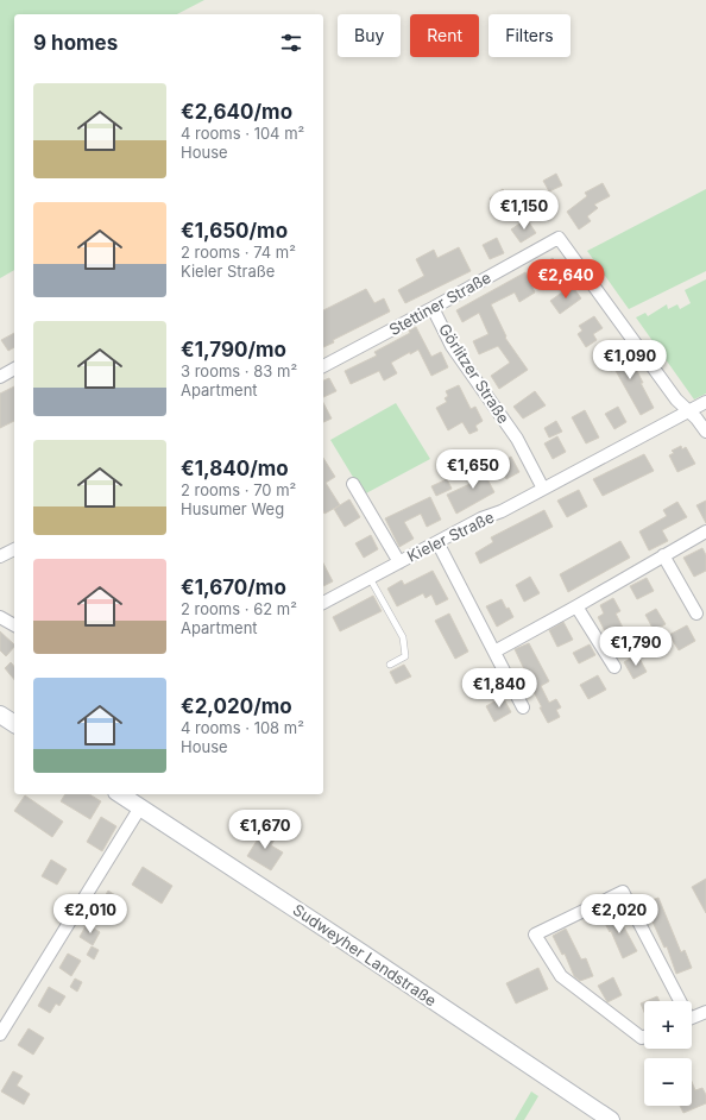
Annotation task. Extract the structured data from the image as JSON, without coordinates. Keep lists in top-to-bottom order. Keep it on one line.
{"streets":{"main road":["Sudweyher Landstraße"],"street":["Stettiner Straße","Görlitzer Straße","Kieler Straße"]},"crossings":[["Stettiner Straße","Görlitzer Straße"],["Stettiner Straße","Kieler Straße"],["Görlitzer Straße","Kieler Straße"]],"page":{"chip":["Buy","Rent","Filters"],"heading":"9 homes","list":[{"name":"€2,640/mo","note":"4 rooms · 104 m² · House"},{"name":"€1,650/mo","note":"2 rooms · 74 m² · Kieler Straße"},{"name":"€1,790/mo","note":"3 rooms · 83 m² · Apartment"},{"name":"€1,840/mo","note":"2 rooms · 70 m² · Husumer Weg"},{"name":"€1,670/mo","note":"2 rooms · 62 m² · Apartment"},{"name":"€2,020/mo","note":"4 rooms · 108 m² · House"}],"price":["€1,150","€2,640","€1,090","€1,650","€1,790","€1,840","€1,670","€2,010","€2,020"],"map_buttons":["+","−"]}}
